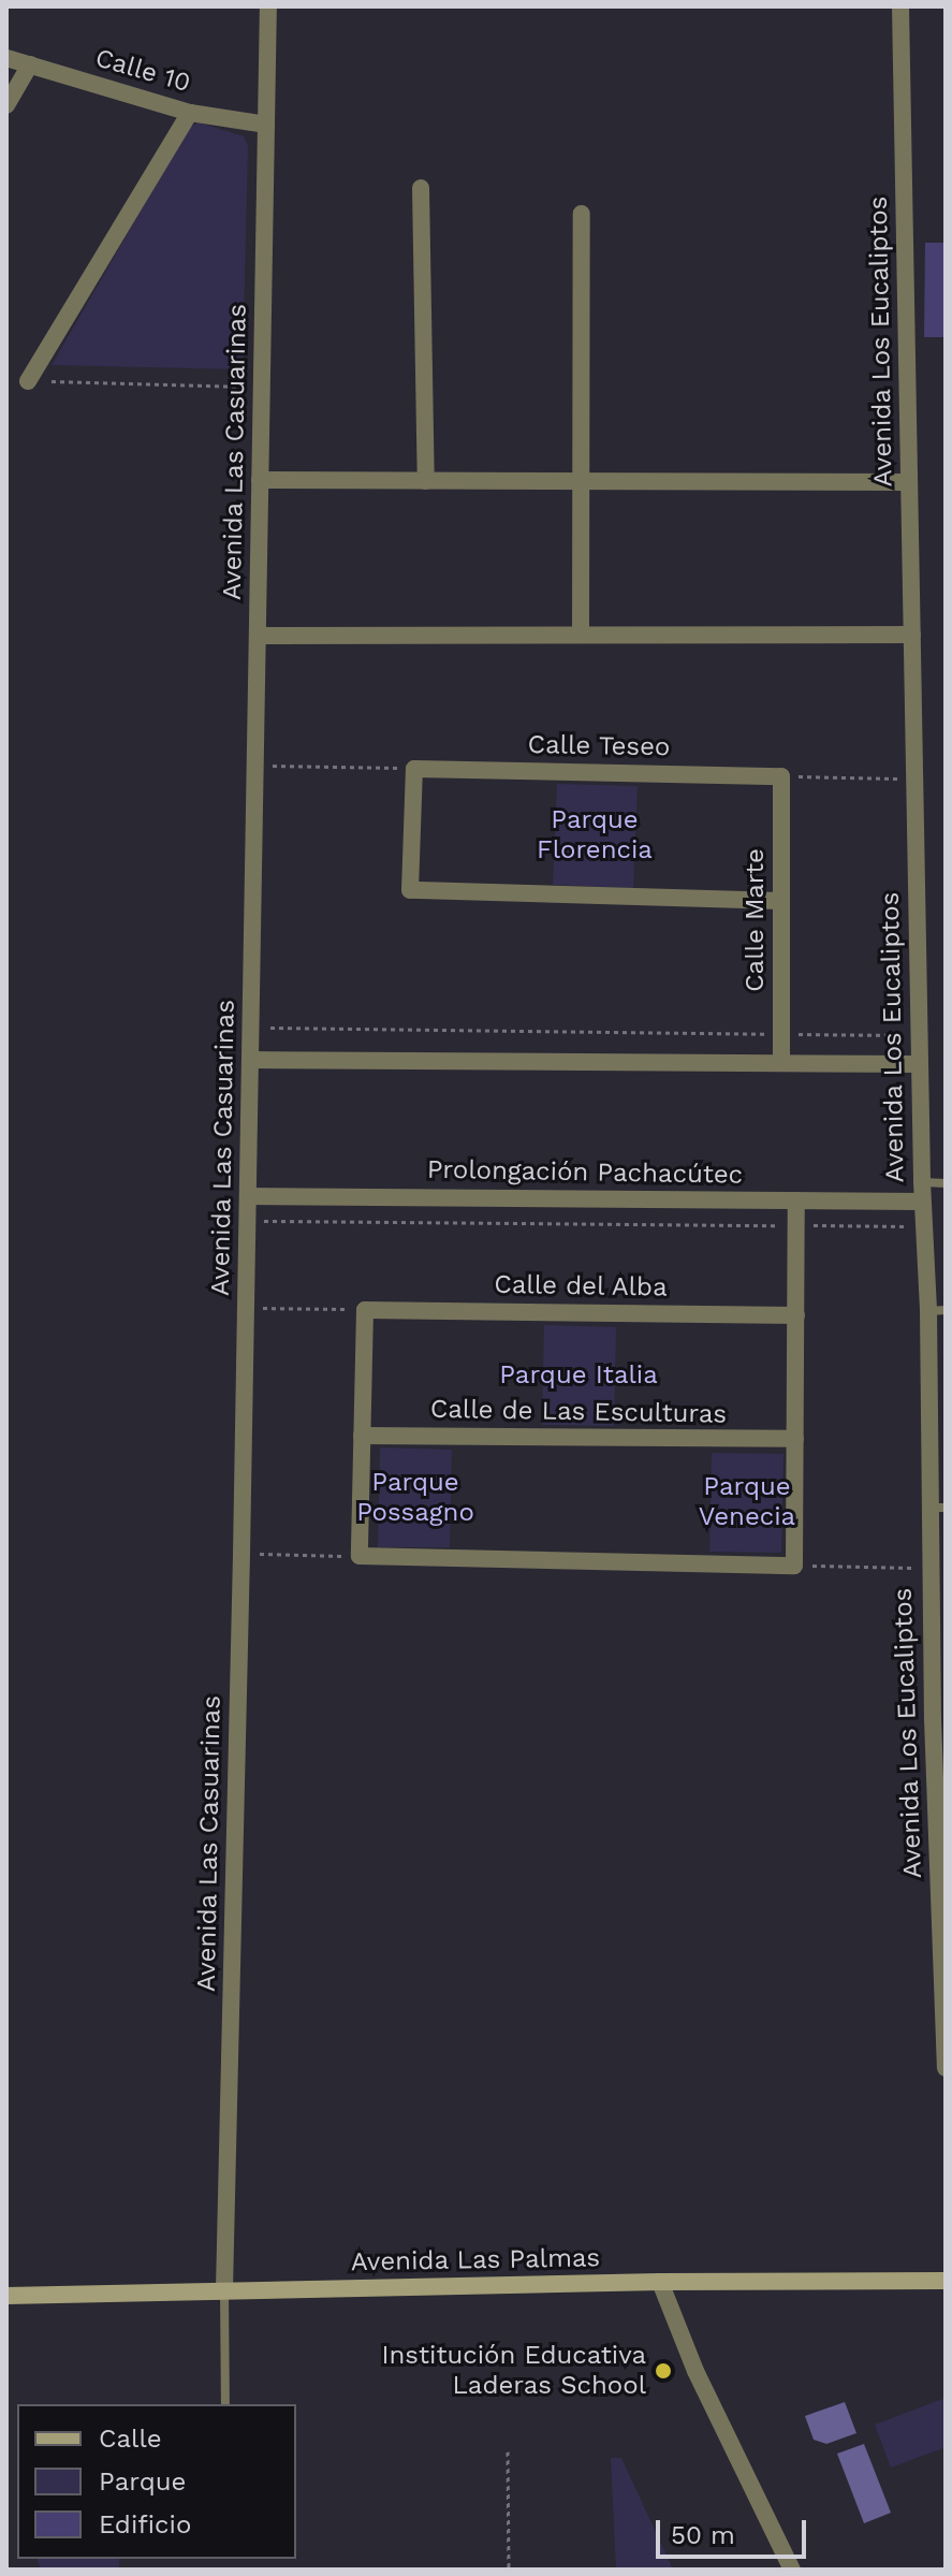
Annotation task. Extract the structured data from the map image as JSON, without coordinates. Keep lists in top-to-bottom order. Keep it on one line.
{"streets":{"main road":["Avenida Las Palmas"],"street":["Calle 10","Avenida Los Eucaliptos","Avenida Las Casuarinas","Calle Teseo","Calle Marte","Prolongación Pachacútec","Calle del Alba","Calle de Las Esculturas"]},"crossings":[["Calle 10","Avenida Las Casuarinas"],["Avenida Los Eucaliptos","Prolongación Pachacútec"],["Avenida Las Casuarinas","Prolongación Pachacútec"],["Avenida Las Casuarinas","Avenida Las Palmas"],["Calle Teseo","Calle Marte"]],"parks":["Parque Florencia","Parque Italia","Parque Possagno","Parque Venecia"],"places":["Institución Educativa Laderas School"],"legend":["Calle","Parque","Edificio"],"scale_bar":"50 m"}
